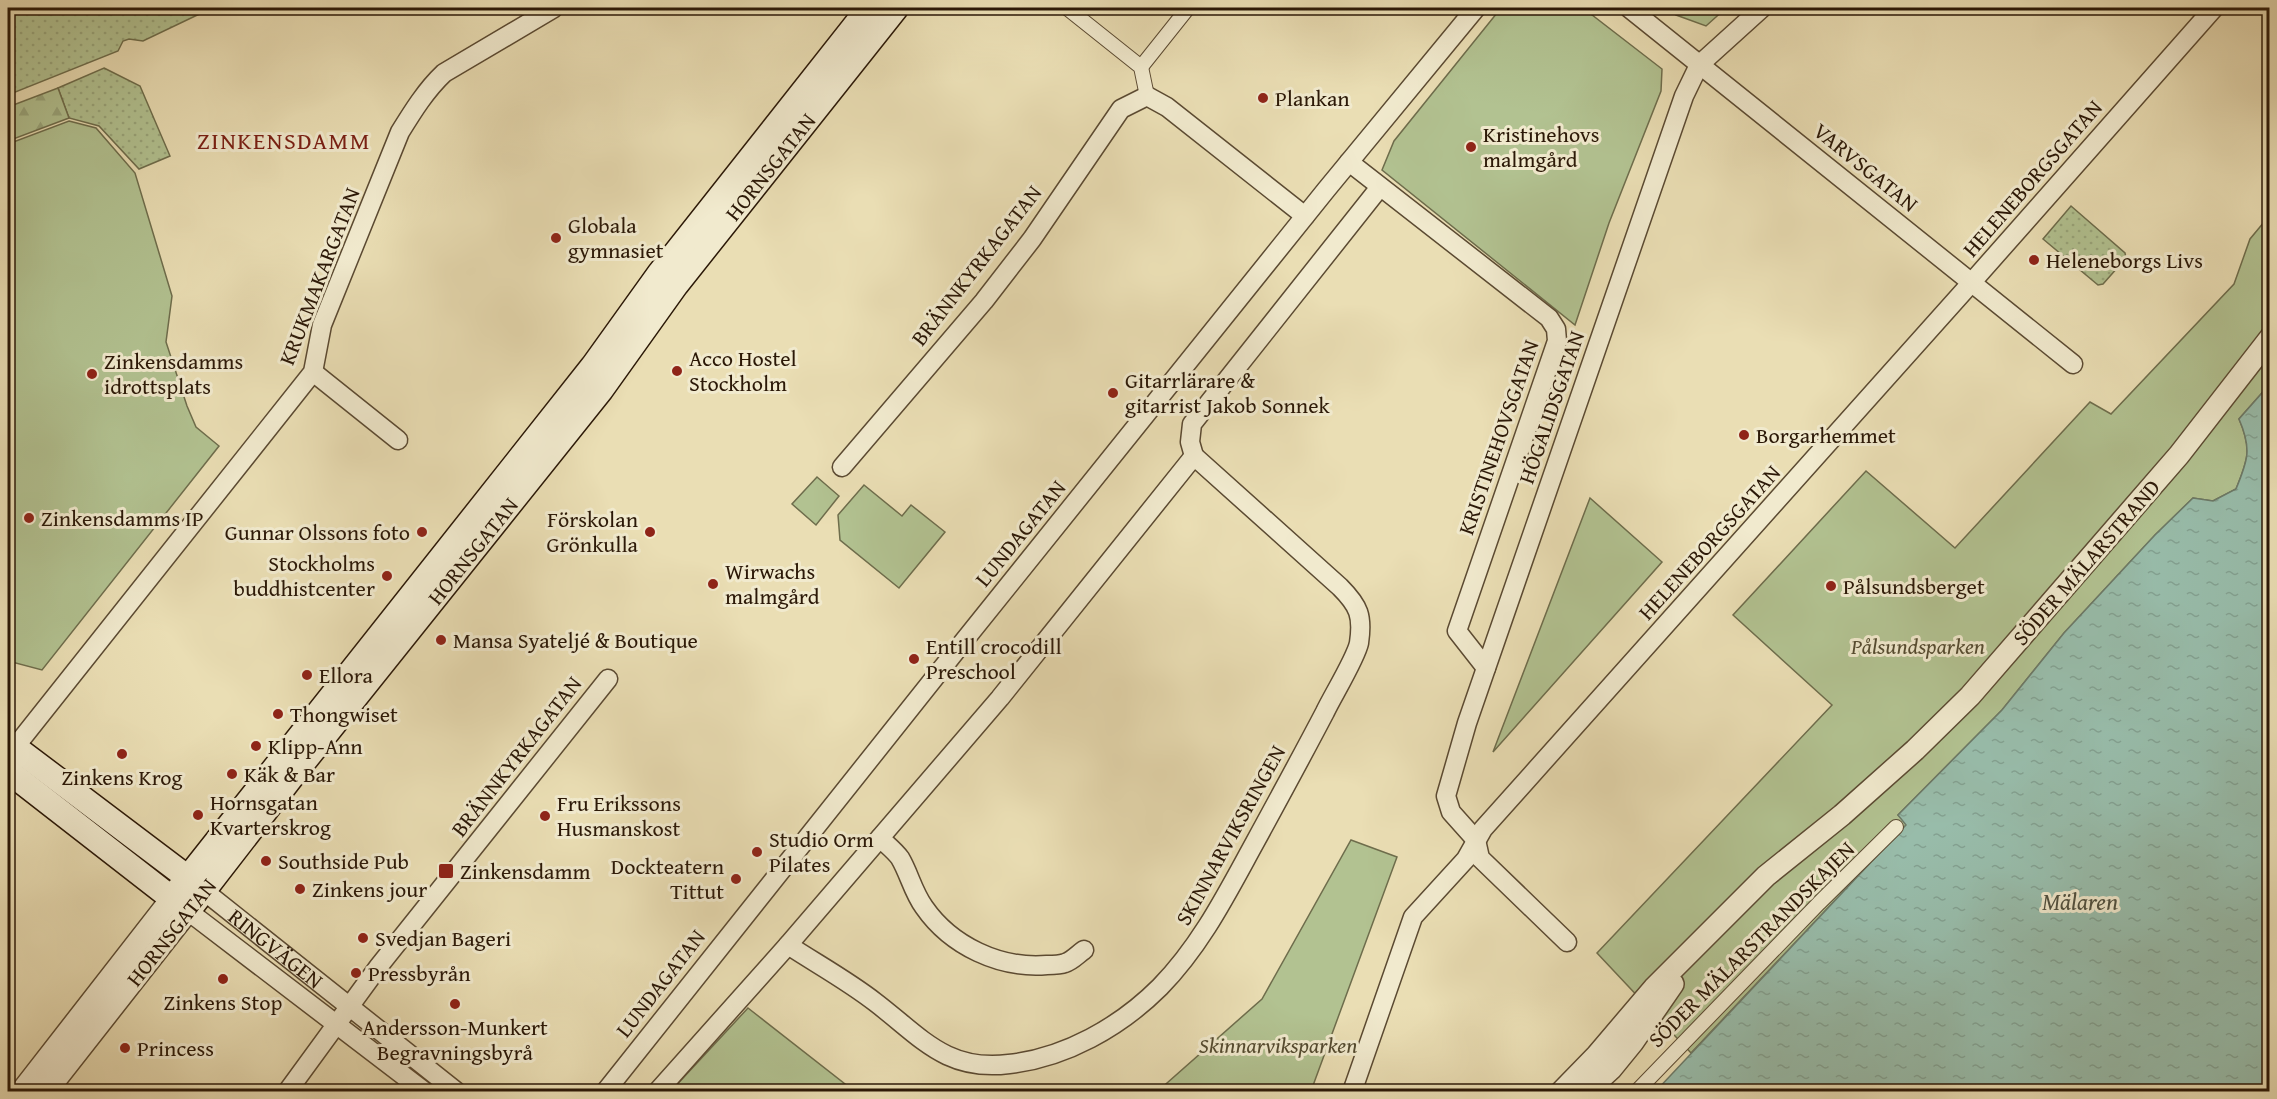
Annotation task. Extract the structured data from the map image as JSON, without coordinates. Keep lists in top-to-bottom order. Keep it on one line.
{"streets":{"main road":["HORNSGATAN","RINGVÄGEN"],"street":["VARVSGATAN","HELENEBORGSGATAN","BRÄNNKYRKAGATAN","KRUKMAKARGATAN","HÖGALIDSGATAN","KRISTINEHOVSGATAN","LUNDAGATAN","SÖDER MÄLARSTRAND","SKINNARVIKSRINGEN","SÖDER MÄLARSTRANDSKAJEN"]},"crossings":[["HORNSGATAN","RINGVÄGEN"],["VARVSGATAN","HELENEBORGSGATAN"],["VARVSGATAN","HÖGALIDSGATAN"],["HELENEBORGSGATAN","HÖGALIDSGATAN"],["BRÄNNKYRKAGATAN","RINGVÄGEN"],["KRUKMAKARGATAN","RINGVÄGEN"],["HÖGALIDSGATAN","KRISTINEHOVSGATAN"],["KRISTINEHOVSGATAN","LUNDAGATAN"]],"districts":["ZINKENSDAMM"],"water":["Mälaren"],"parks":["Pålsundsparken","Skinnarviksparken"],"places":{"other":["Plankan","Kristinehovs malmgård","Globala gymnasiet","Heleneborgs Livs","Acco Hostel Stockholm","Zinkensdamms idrottsplats","Gitarrlärare & gitarrist Jakob Sonnek","Borgarhemmet","Zinkensdamms IP","Gunnar Olssons foto","Förskolan Grönkulla","Stockholms buddhistcenter","Wirwachs malmgård","Pålsundsberget","Mansa Syateljé & Boutique","Entill crocodill Preschool","Ellora","Thongwiset","Klipp-Ann","Zinkens Krog","Käk & Bar","Hornsgatan Kvarterskrog","Fru Erikssons Husmanskost","Studio Orm Pilates","Southside Pub","Dockteatern Tittut","Zinkens jour","Svedjan Bageri","Pressbyrån","Zinkens Stop","Andersson-Munkert Begravningsbyrå","Princess"],"transit":["Zinkensdamm"]}}
